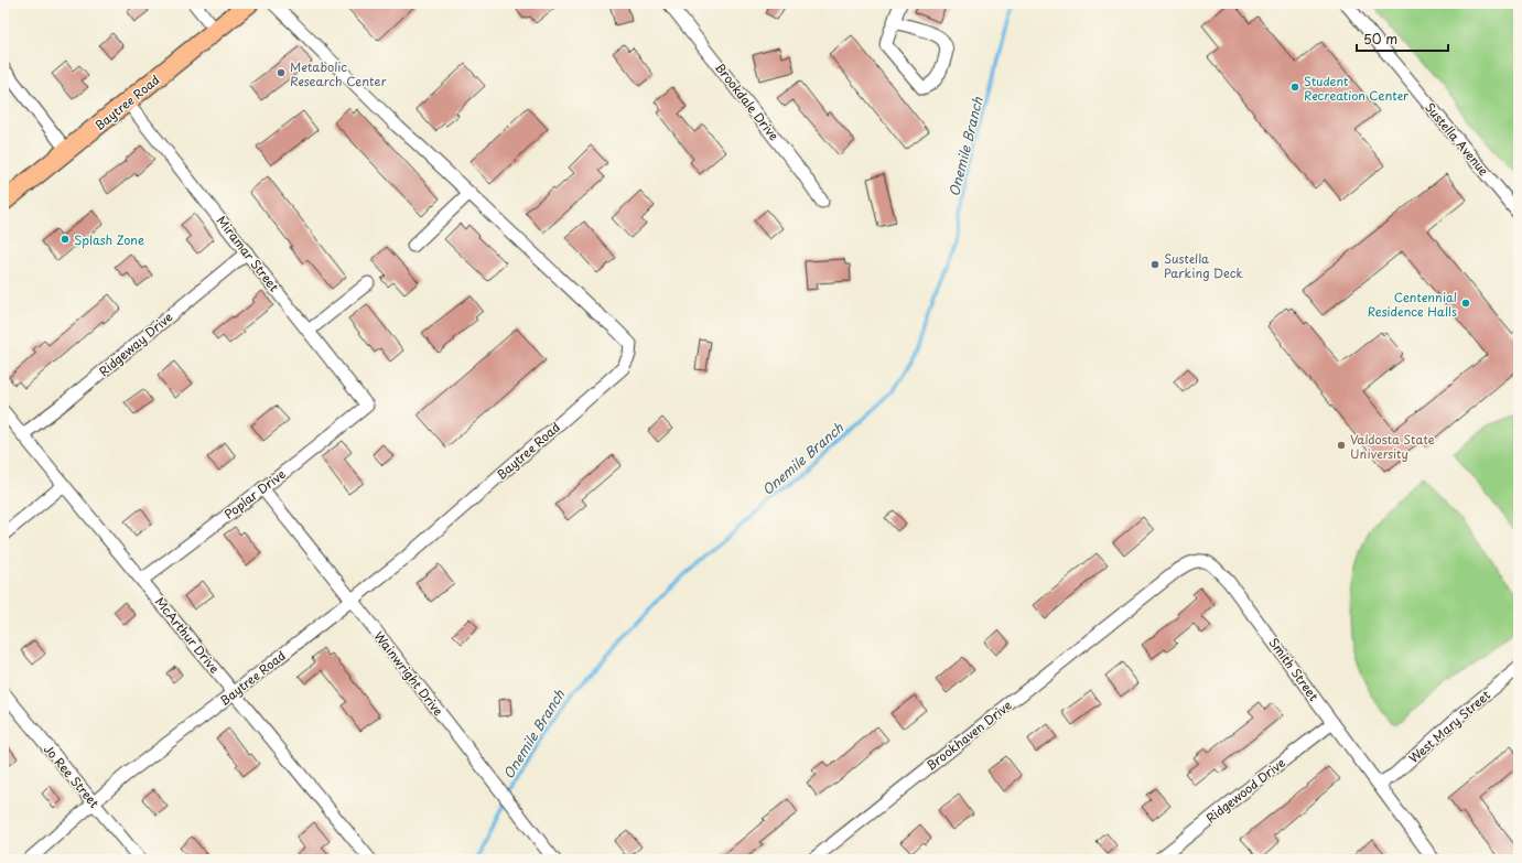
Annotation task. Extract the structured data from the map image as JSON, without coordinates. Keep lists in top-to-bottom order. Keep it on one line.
{"streets":{"main road":["Baytree Road"],"street":["Brookdale Drive","Sustella Avenue","Miramar Street","Ridgeway Drive","Poplar Drive","McArthur Drive","Smith Street","Wainwright Drive","West Mary Street","Brookhaven Drive","Jo Ree Street","Ridgewood Drive"]},"crossings":[["Baytree Road","Miramar Street"],["Baytree Road","McArthur Drive"],["Baytree Road","Wainwright Drive"],["Baytree Road","Jo Ree Street"],["Miramar Street","Ridgeway Drive"],["Miramar Street","Poplar Drive"],["Ridgeway Drive","McArthur Drive"],["Poplar Drive","McArthur Drive"],["Poplar Drive","Wainwright Drive"],["Smith Street","West Mary Street"],["Smith Street","Brookhaven Drive"],["Smith Street","Ridgewood Drive"]],"water":["Onemile Branch"],"places":["Metabolic Research Center","Student Recreation Center","Splash Zone","Sustella Parking Deck","Centennial Residence Halls","Valdosta State University"],"scale_bar":"50 m"}
